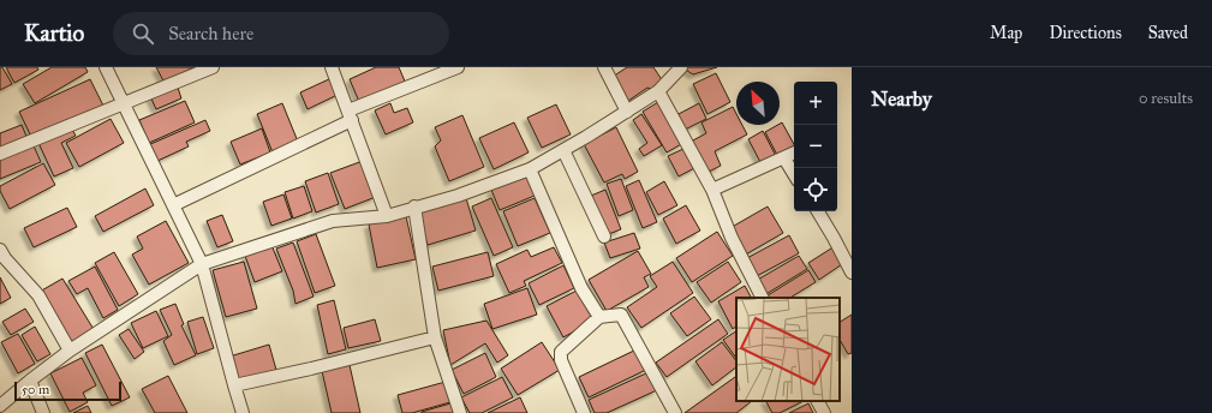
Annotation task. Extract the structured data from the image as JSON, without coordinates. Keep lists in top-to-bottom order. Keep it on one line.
{"scale_bar":"50 m","north":"top left","page":{"header":"Kartio","search":"Search here","nav":["Map","Directions","Saved"],"heading":["Nearby","0 results"],"map_buttons":["+","−"],"scale":"50 m"}}
